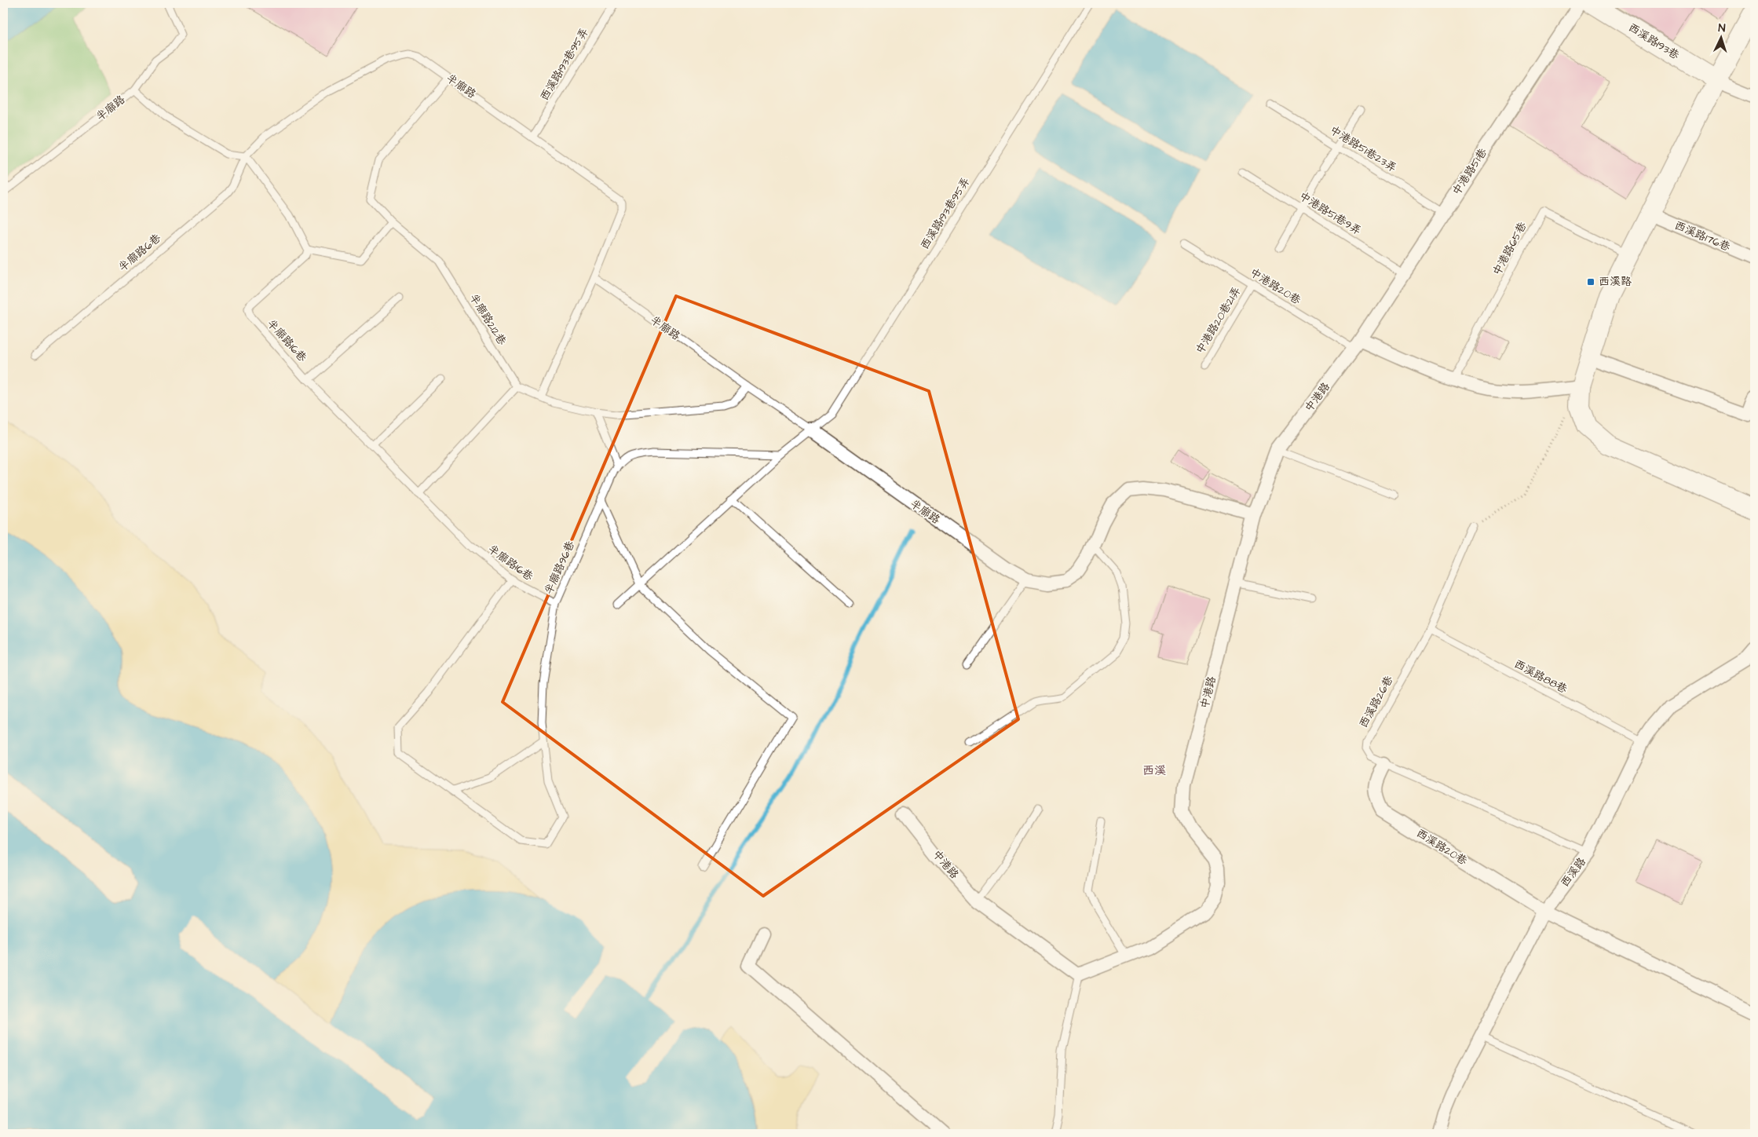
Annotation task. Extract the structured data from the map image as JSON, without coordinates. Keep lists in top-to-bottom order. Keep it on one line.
{"streets":{"street":["西溪路193巷","半廍路","中港路51巷","西溪路176巷","中港路","西溪路20巷","西溪路"],"lane":["西溪路193巷95弄","中港路51巷23弄","中港路51巷9弄","中港路65巷","半廍路6巷","中港路20巷","半廍路212巷","中港路20巷21弄","半廍路16巷","半廍路96巷","西溪路88巷","西溪路26巷"]},"crossings":[["西溪路193巷95弄","半廍路"],["半廍路","半廍路6巷"],["半廍路","半廍路212巷"],["半廍路","中港路"],["中港路51巷23弄","中港路51巷"],["中港路51巷","中港路51巷9弄"],["中港路51巷","中港路20巷"],["中港路51巷","中港路"],["中港路20巷","中港路20巷21弄"],["中港路20巷","中港路"],["半廍路16巷","半廍路96巷"],["西溪路88巷","西溪路26巷"],["西溪路88巷","西溪路"],["西溪路26巷","西溪路20巷"],["西溪路26巷","西溪路"],["西溪路20巷","西溪路"]],"districts":["西溪"],"places":{"transit":["西溪路"]},"north":"top"}
